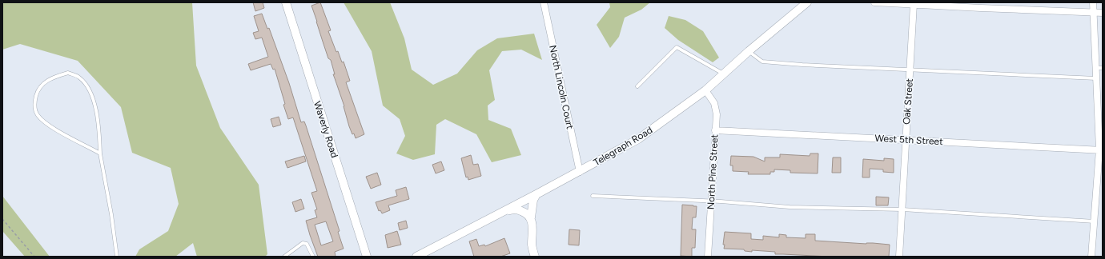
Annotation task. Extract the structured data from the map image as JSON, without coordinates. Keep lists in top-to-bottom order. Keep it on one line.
{"streets":{"street":["North Lincoln Court","Oak Street","Waverly Road","West 5th Street","Telegraph Road","North Pine Street"]},"crossings":[["North Lincoln Court","Telegraph Road"],["Oak Street","West 5th Street"],["West 5th Street","North Pine Street"],["Telegraph Road","North Pine Street"]]}
